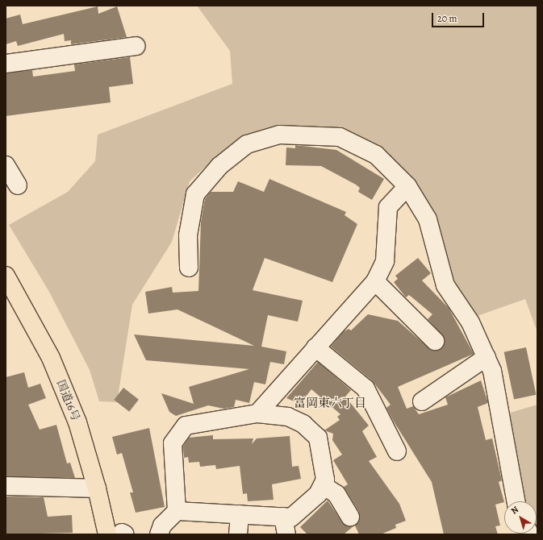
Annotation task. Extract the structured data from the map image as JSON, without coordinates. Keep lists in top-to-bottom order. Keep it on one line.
{"streets":{"highway":["国道16号"]},"districts":["富岡東六丁目"],"scale_bar":"20 m","north":"top left"}
